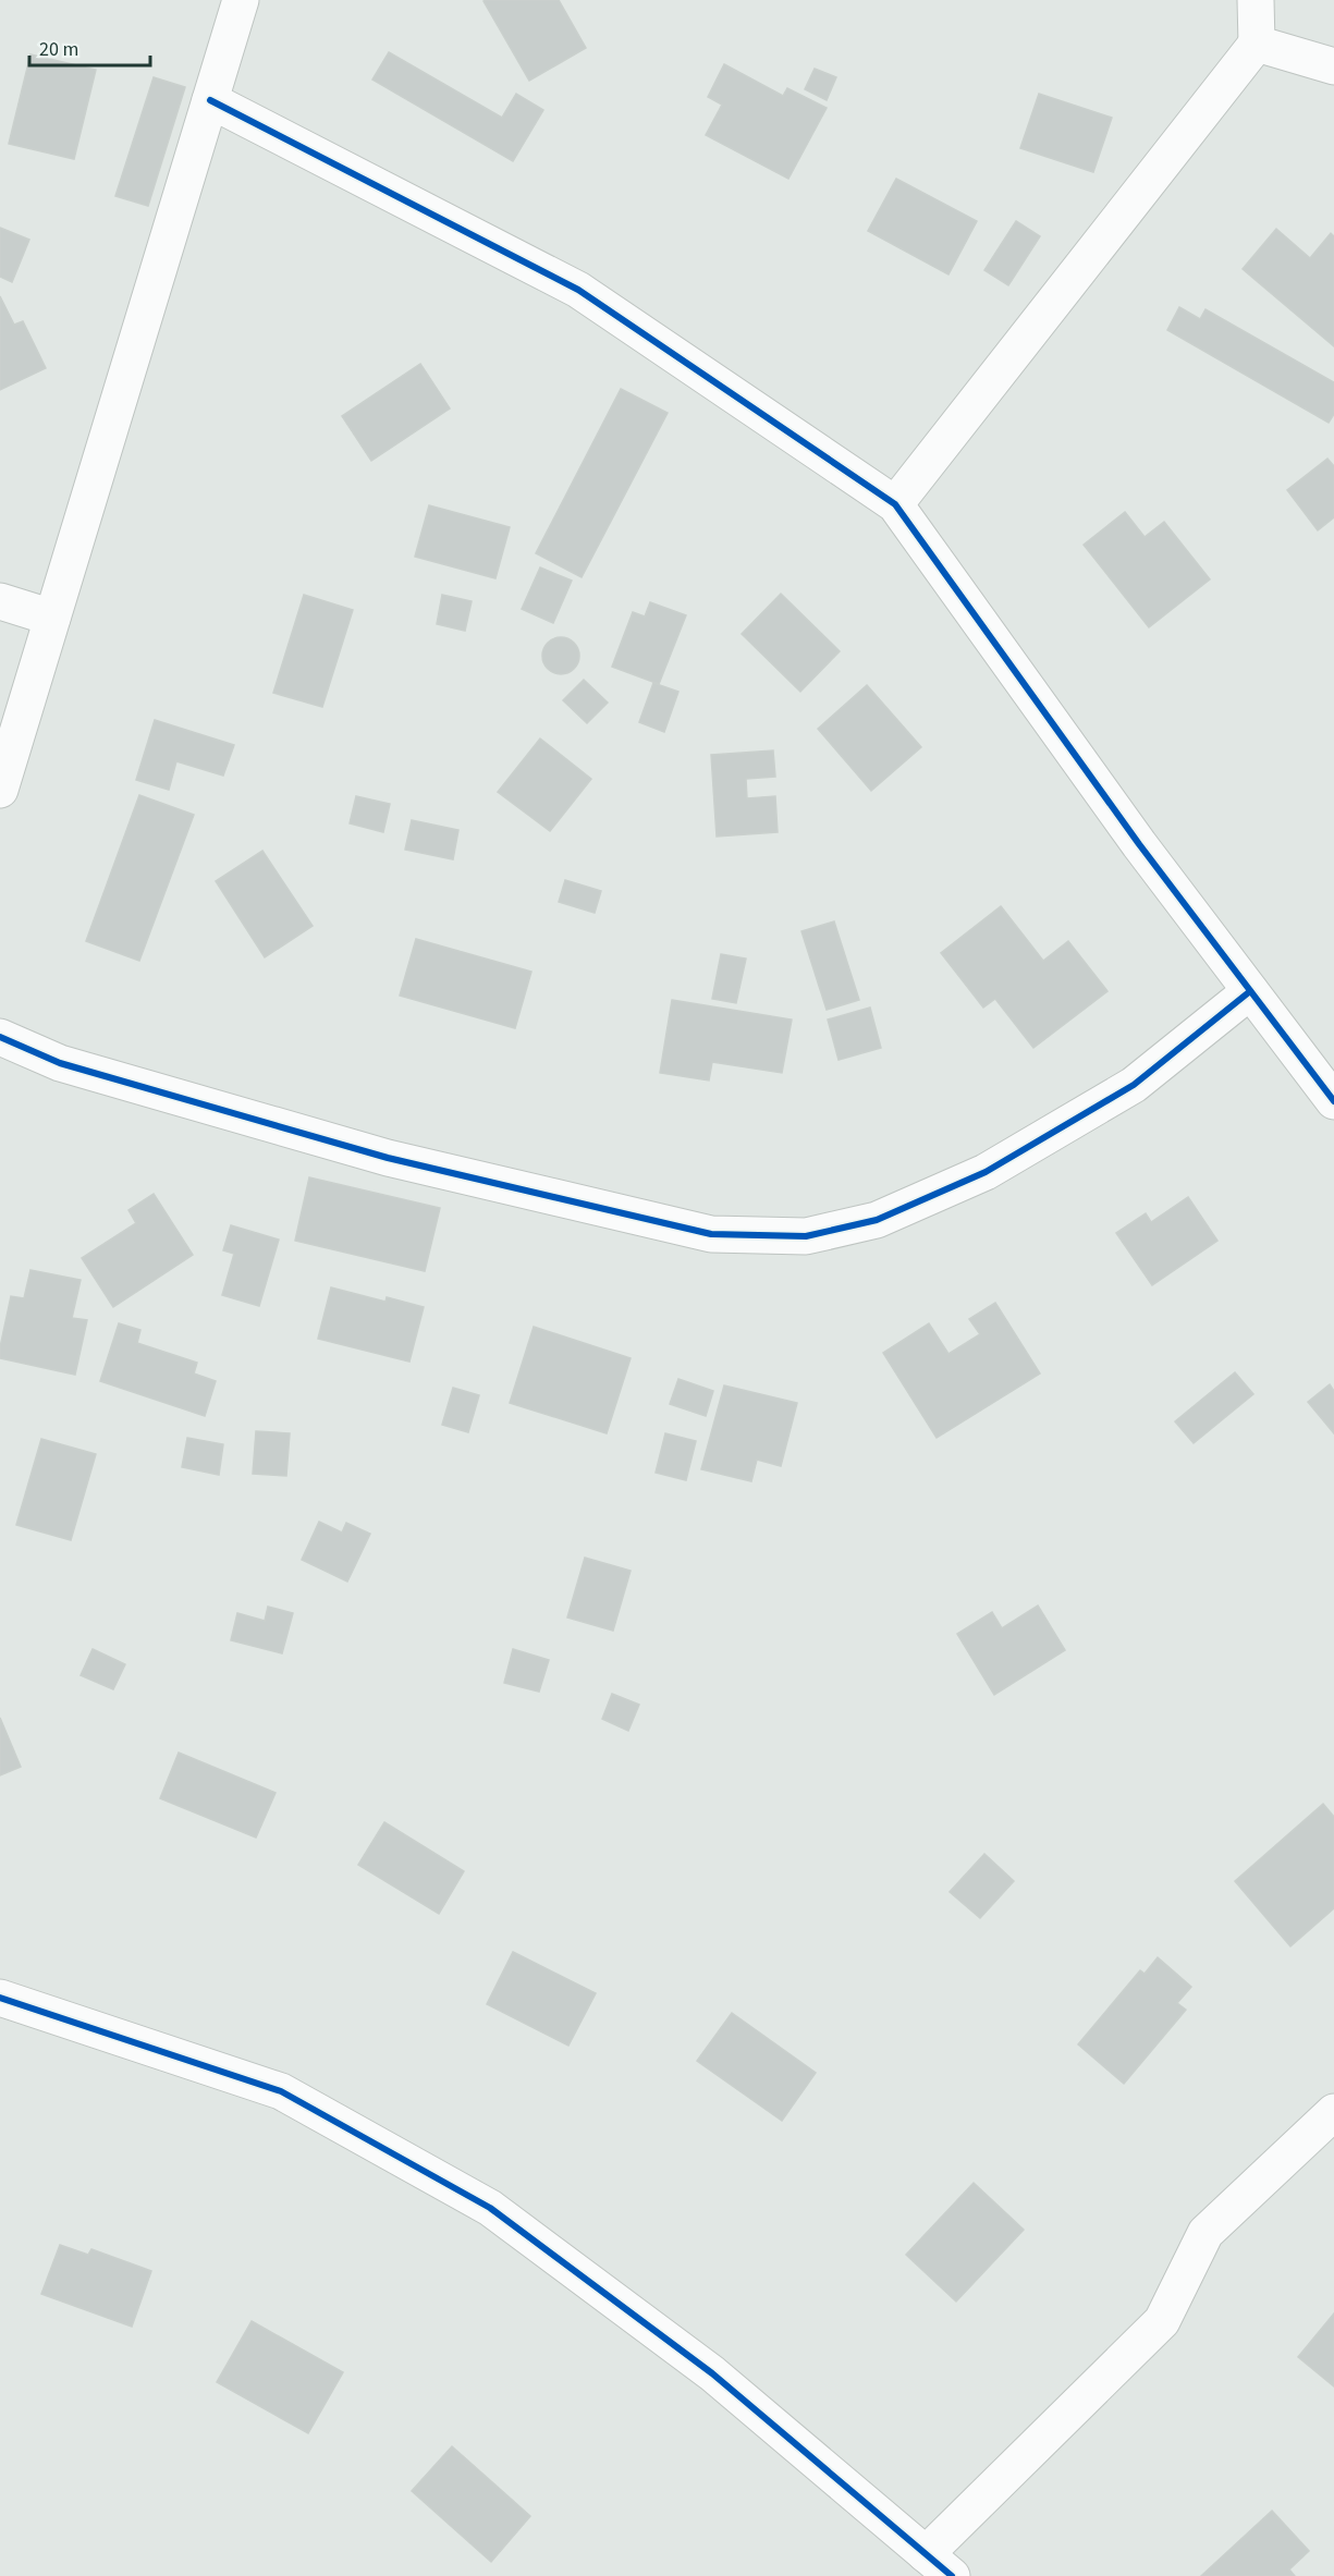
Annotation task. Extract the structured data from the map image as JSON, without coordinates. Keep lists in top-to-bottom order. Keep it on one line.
{"scale_bar":"20 m"}
